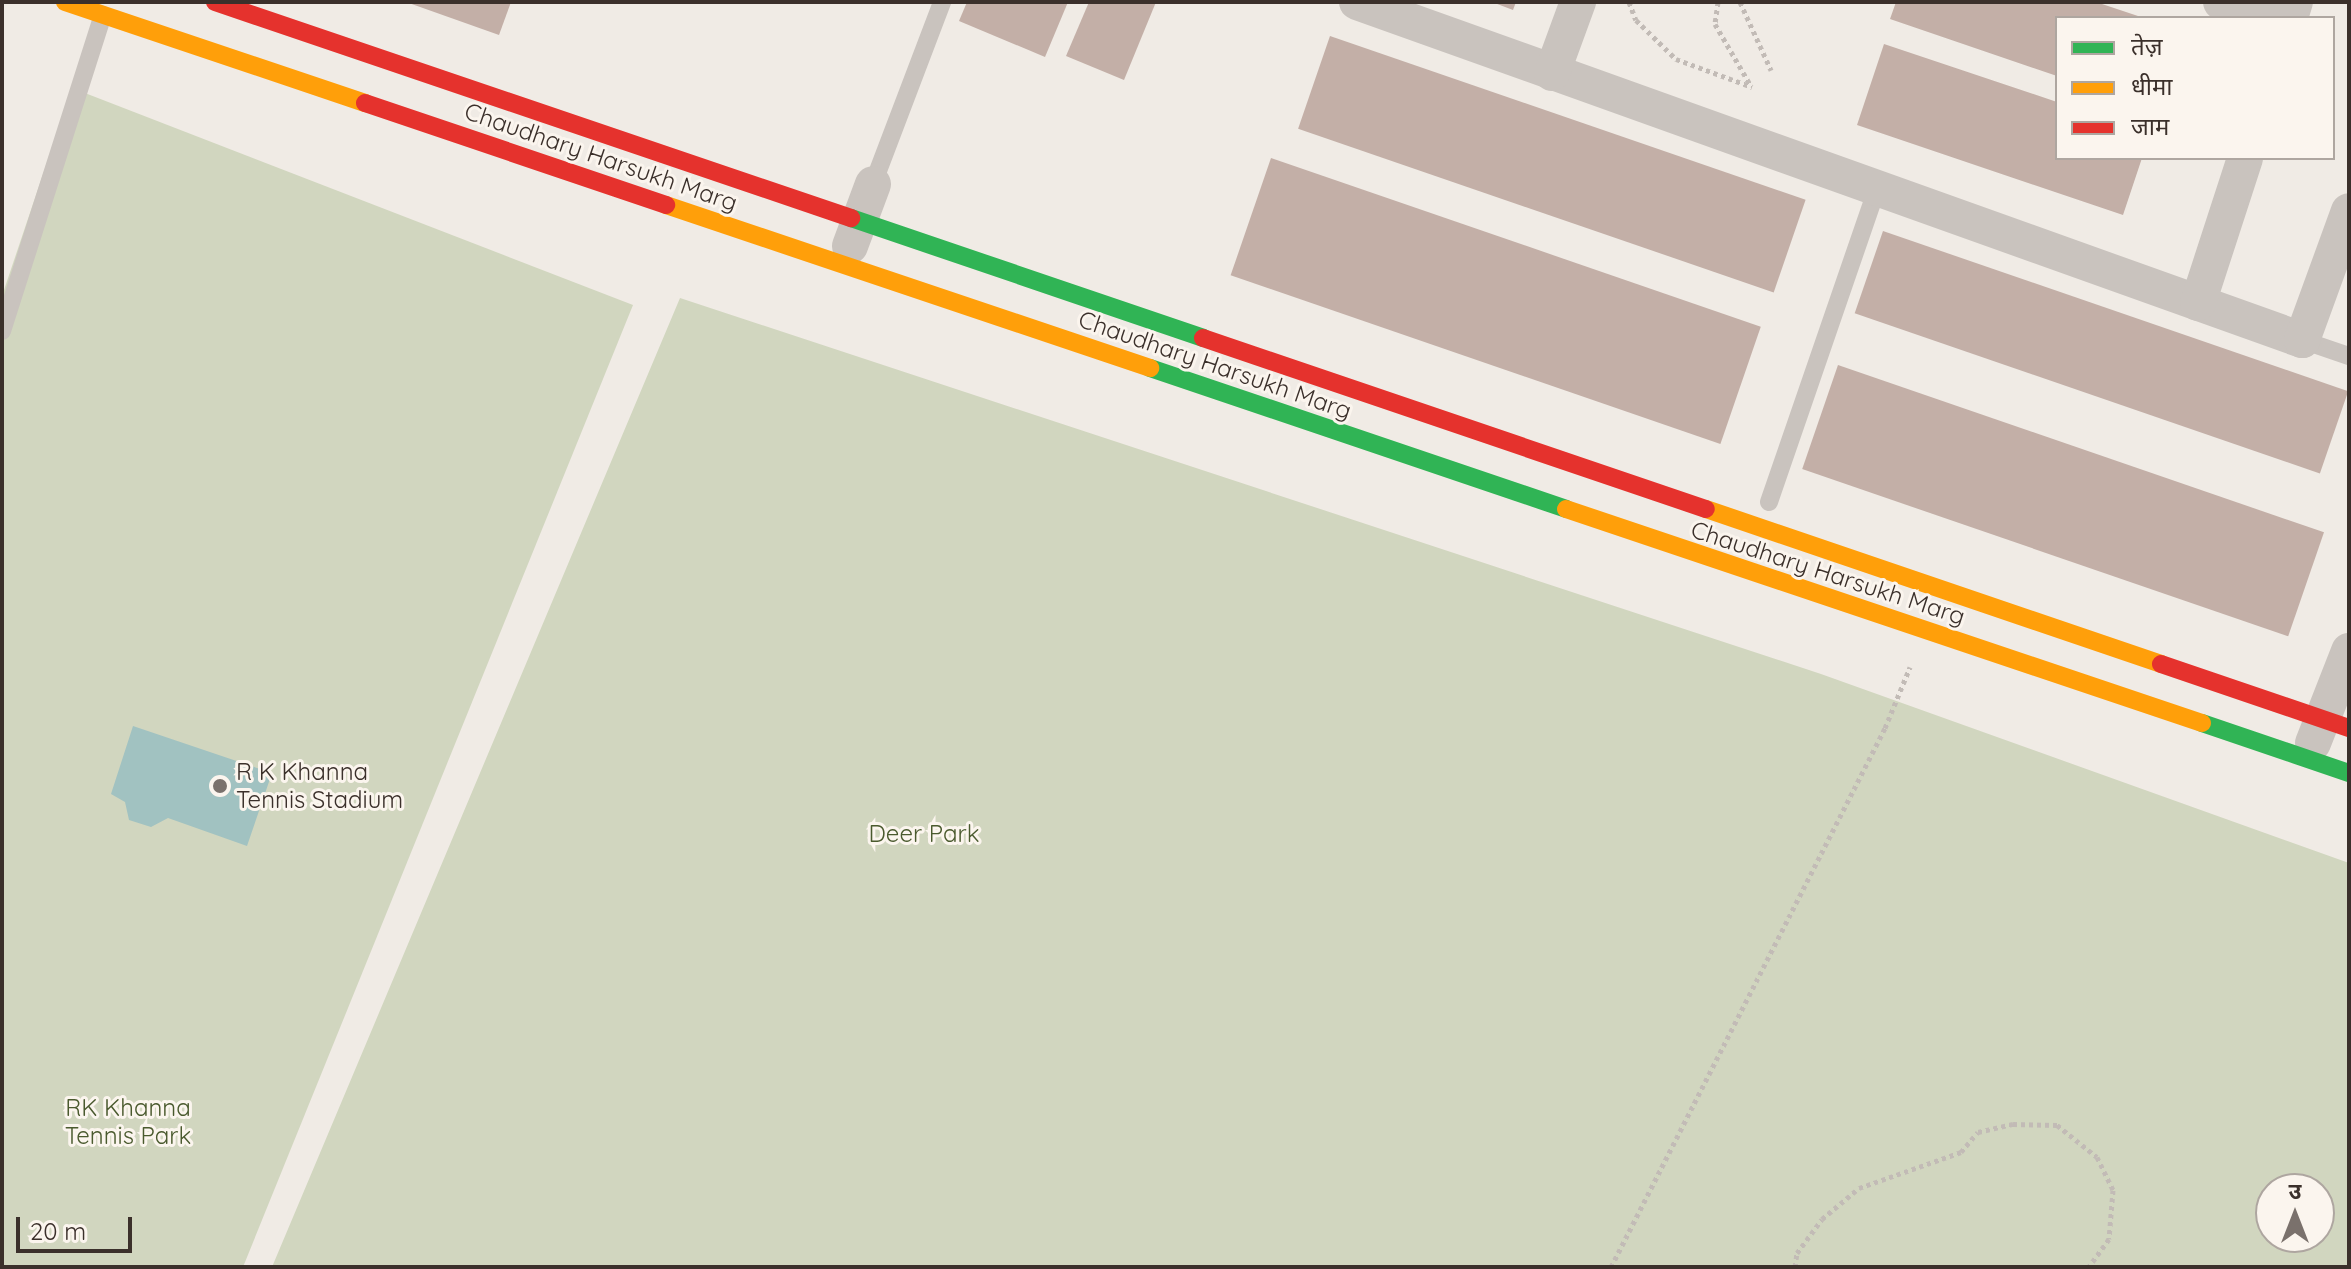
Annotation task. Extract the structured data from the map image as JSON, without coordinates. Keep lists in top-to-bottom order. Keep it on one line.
{"streets":{"street":["Chaudhary Harsukh Marg"]},"parks":["Deer Park","RK Khanna Tennis Park"],"places":["R K Khanna Tennis Stadium"],"legend":["तेज़","धीमा","जाम"],"scale_bar":"20 m","north":"top"}
